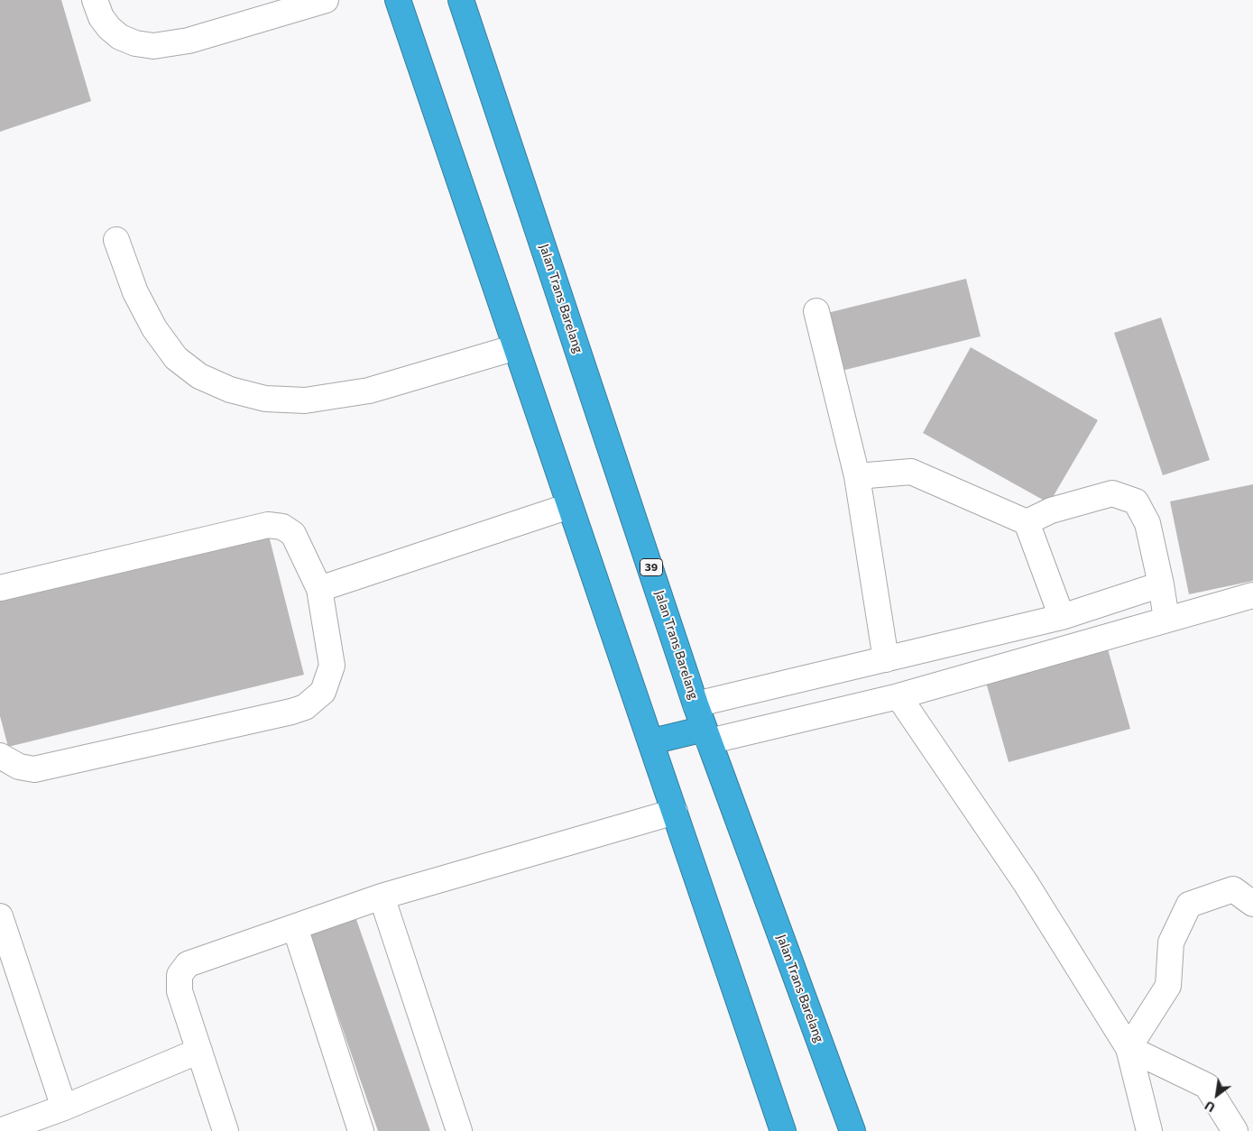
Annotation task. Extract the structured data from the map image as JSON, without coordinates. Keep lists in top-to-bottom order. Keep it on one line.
{"streets":{"highway":["Jalan Trans Barelang","39"]},"north":"bottom left"}
